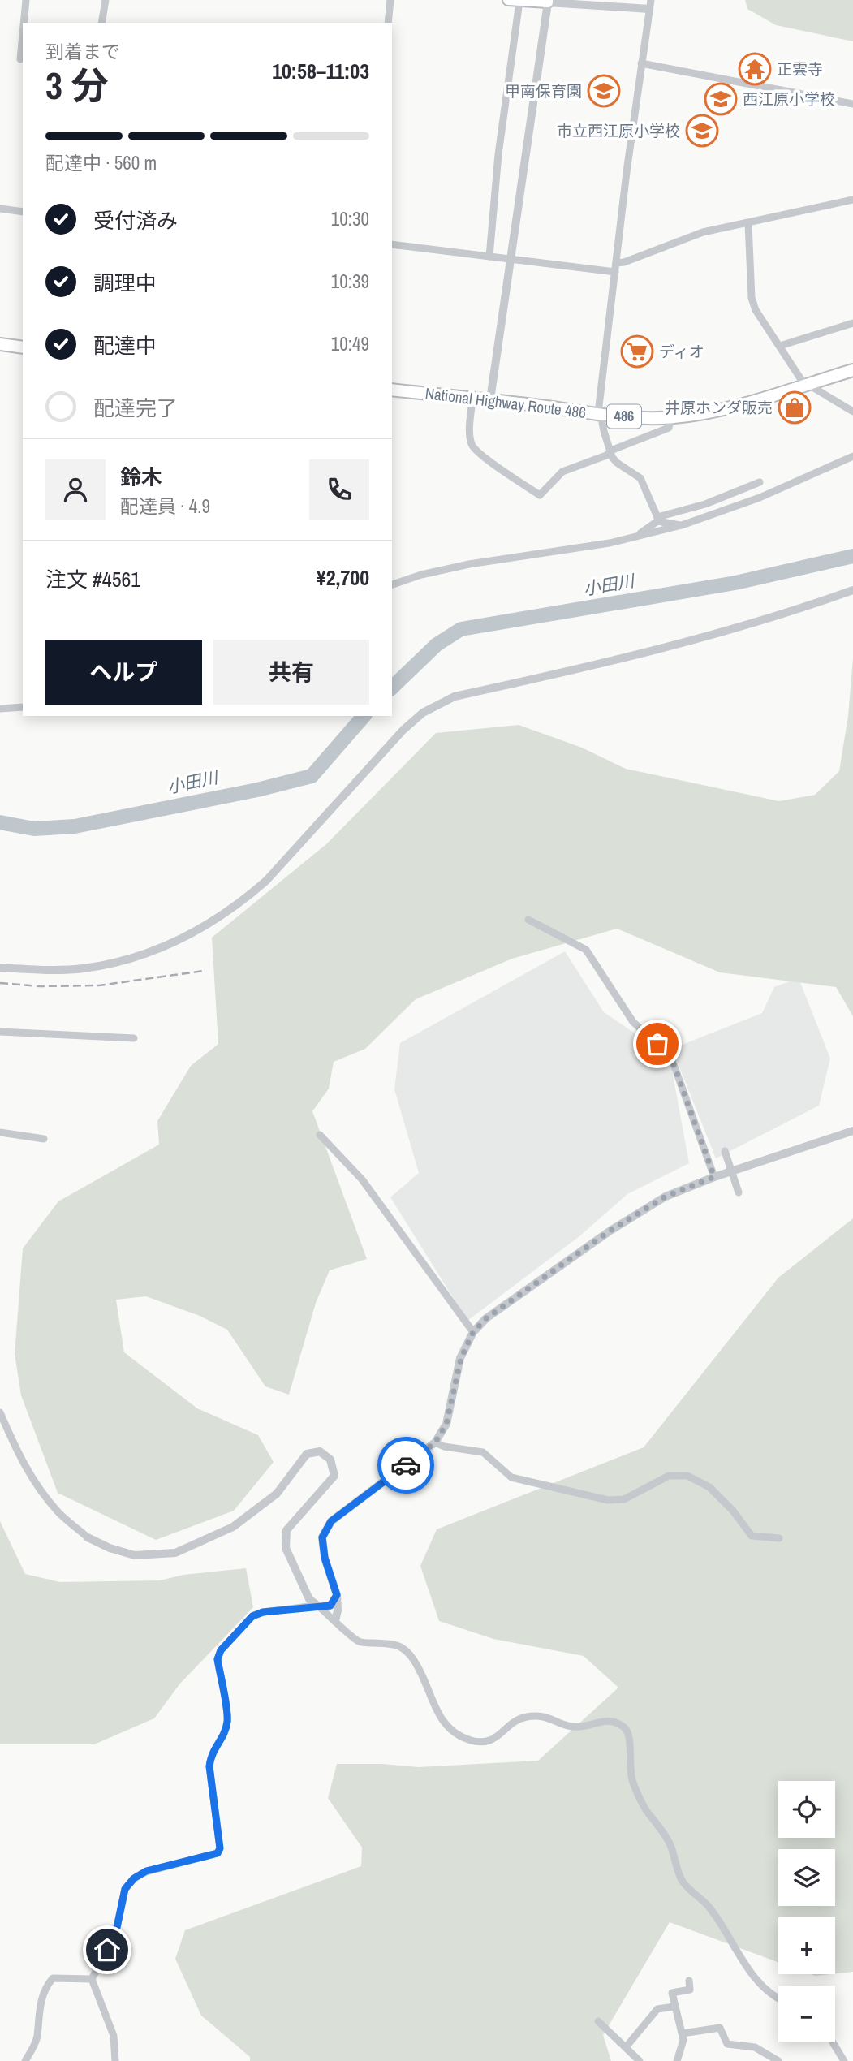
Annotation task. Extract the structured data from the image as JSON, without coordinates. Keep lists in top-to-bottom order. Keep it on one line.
{"streets":{"highway":["National Highway Route 486","486"]},"water":["小田川"],"places":{"temple":["正雲寺"],"school or university":["甲南保育園","西江原小学校","市立西江原小学校"],"supermarket":["ディオ"],"shop":["井原ホンダ販売"]},"page":{"heading":["3 分","到着まで","10:58–11:03"],"panel":["鈴木","配達員 · 4.9","注文 #4561","¥2,700"],"bar":"配達中 · 560 m","list":[["受付済み","10:30"],["調理中","10:39"],["配達中","10:49"],"配達完了"],"buttons":["ヘルプ","共有"],"map_buttons":["+","−"]}}
